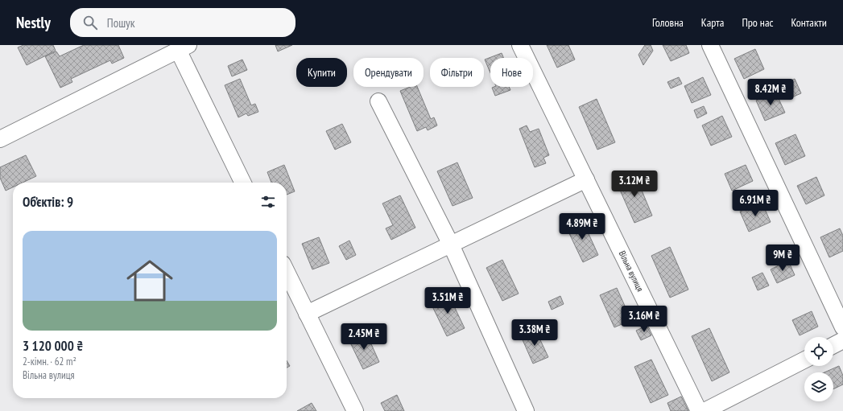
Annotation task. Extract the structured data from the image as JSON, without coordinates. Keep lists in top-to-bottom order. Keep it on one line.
{"streets":{"street":["Вільна вулиця"]},"page":{"header":"Nestly","search":"Пошук","nav":["Головна","Карта","Про нас","Контакти"],"chip":["Купити","Орендувати","Фільтри","Нове"],"price":["8.42M ₴","3.12M ₴","6.91M ₴","4.89M ₴","9M ₴","3.51M ₴","3.16M ₴","3.38M ₴","2.45M ₴"],"heading":"Об’єктів: 9","list":[{"name":"3 120 000 ₴","note":"2-кімн. · 62 m² · Вільна вулиця"}]}}
